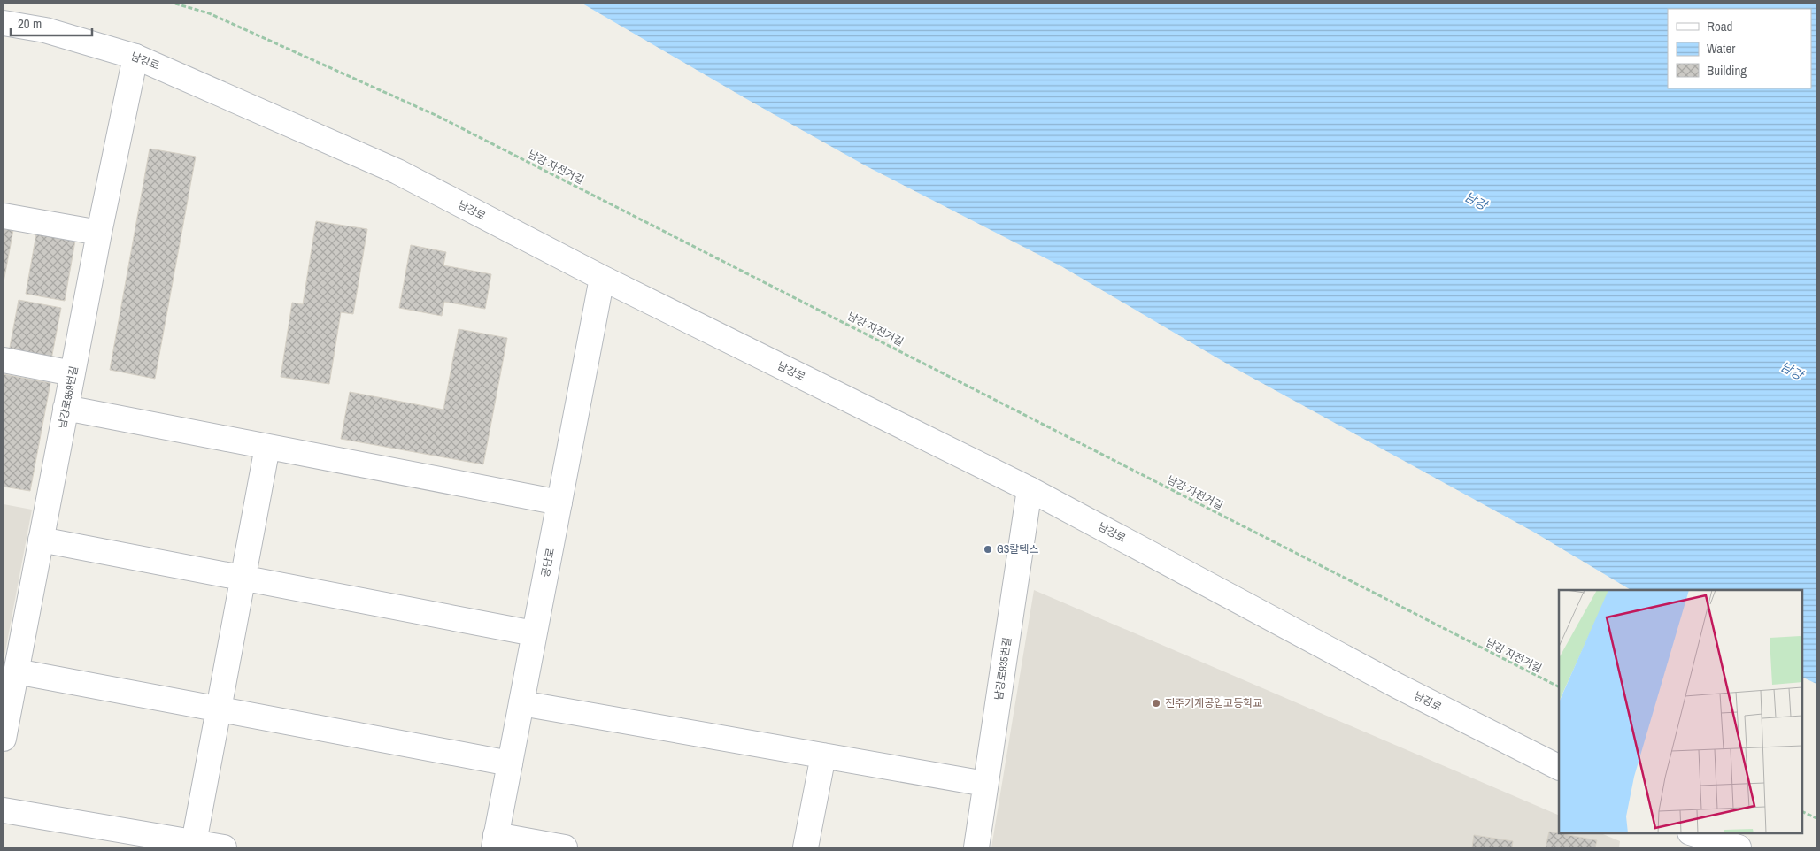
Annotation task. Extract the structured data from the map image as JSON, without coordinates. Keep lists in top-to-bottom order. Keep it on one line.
{"streets":{"street":["남강로","남강로959번길","공단로","남강로935번길"],"path":["남강 자전거길"]},"crossings":[["남강로","남강로959번길"],["남강로","공단로"],["남강로","남강로935번길"]],"water":["남강"],"places":["GS칼텍스","진주기계공업고등학교"],"legend":["Road","Water","Building"],"scale_bar":"20 m"}
